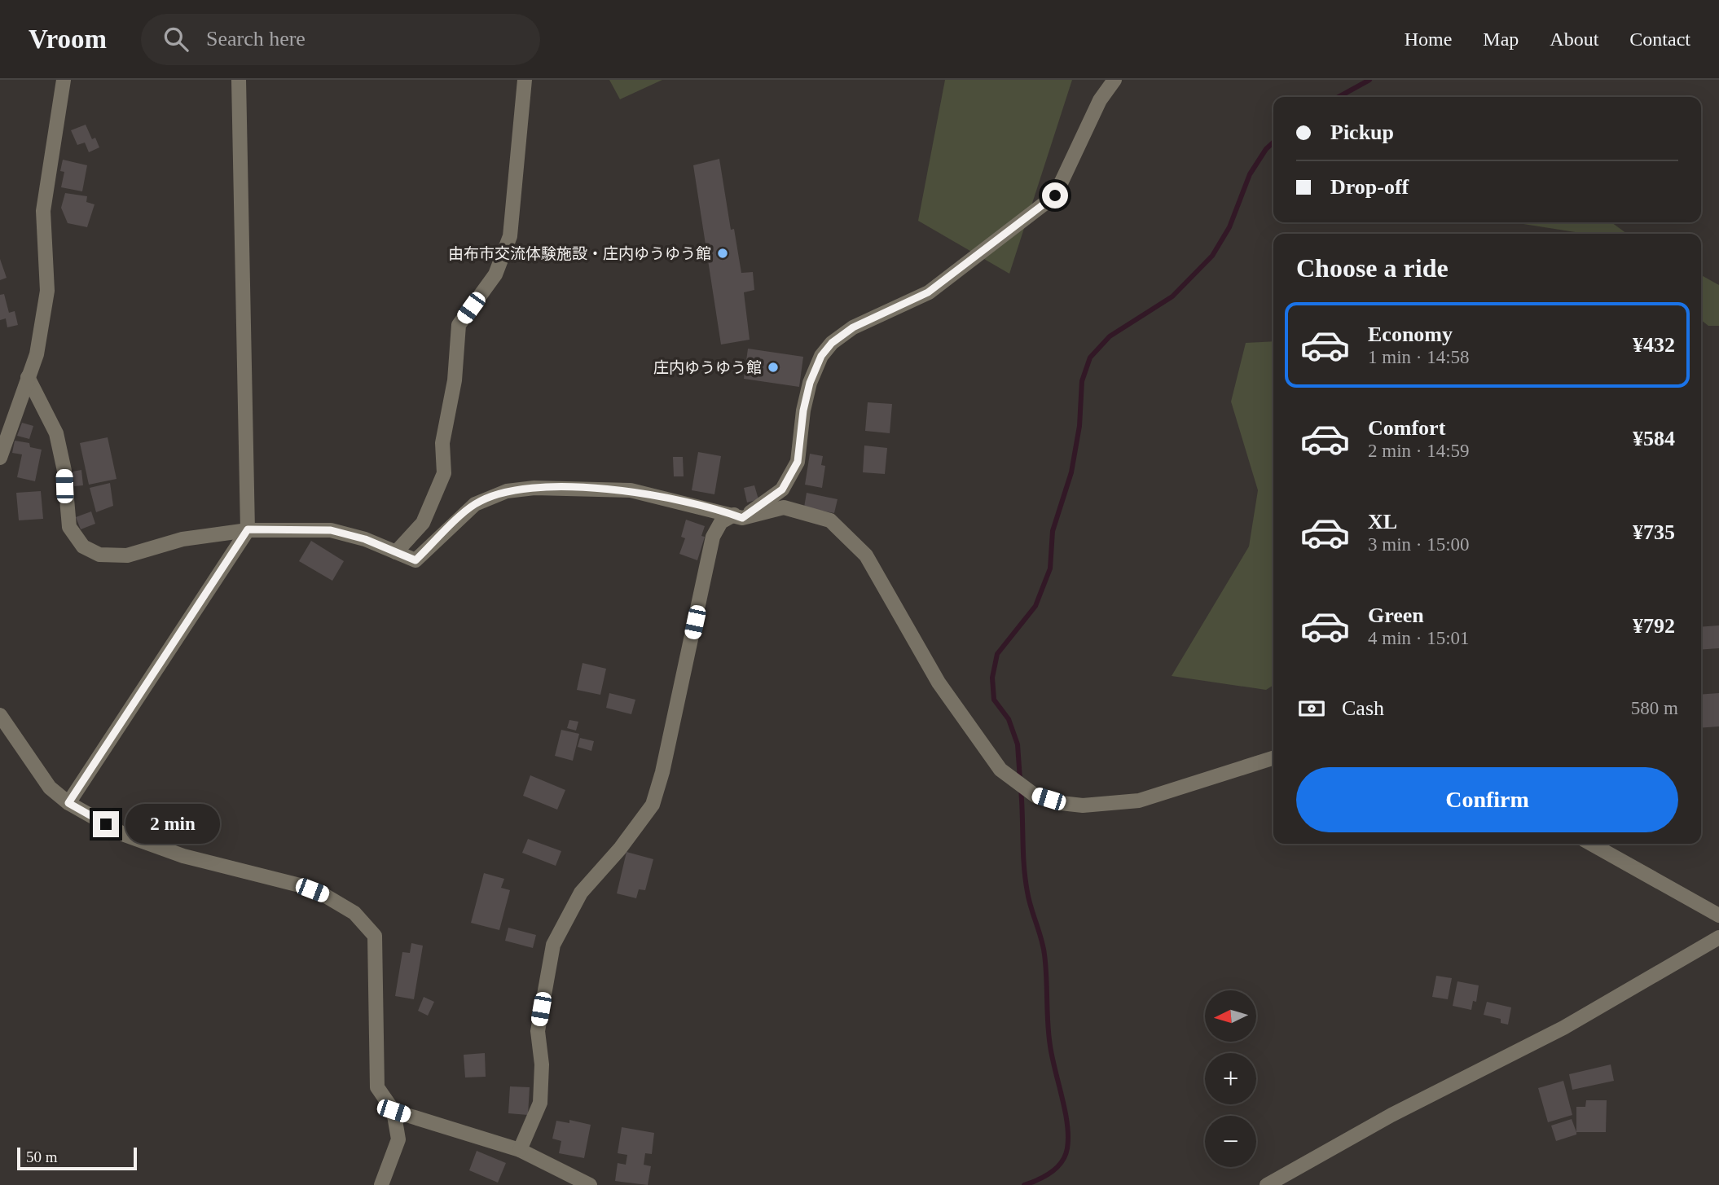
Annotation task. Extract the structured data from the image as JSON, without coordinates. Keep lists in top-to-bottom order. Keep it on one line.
{"places":["由布市交流体験施設・庄内ゆうゆう館","庄内ゆうゆう館"],"scale_bar":"50 m","north":"left","page":{"header":"Vroom","search":"Search here","nav":["Home","Map","About","Contact"],"banner":["Pickup","Drop-off"],"heading":"Choose a ride","list":[{"name":"Economy","note":"1 min · 14:58","value":"¥432"},{"name":"Comfort","note":"2 min · 14:59","value":"¥584"},{"name":"XL","note":"3 min · 15:00","value":"¥735"},{"name":"Green","note":"4 min · 15:01","value":"¥792"}],"pay":["Cash","580 m"],"buttons":"Confirm","bubble":"2 min","map_buttons":["+","−"],"scale":"50 m"}}
